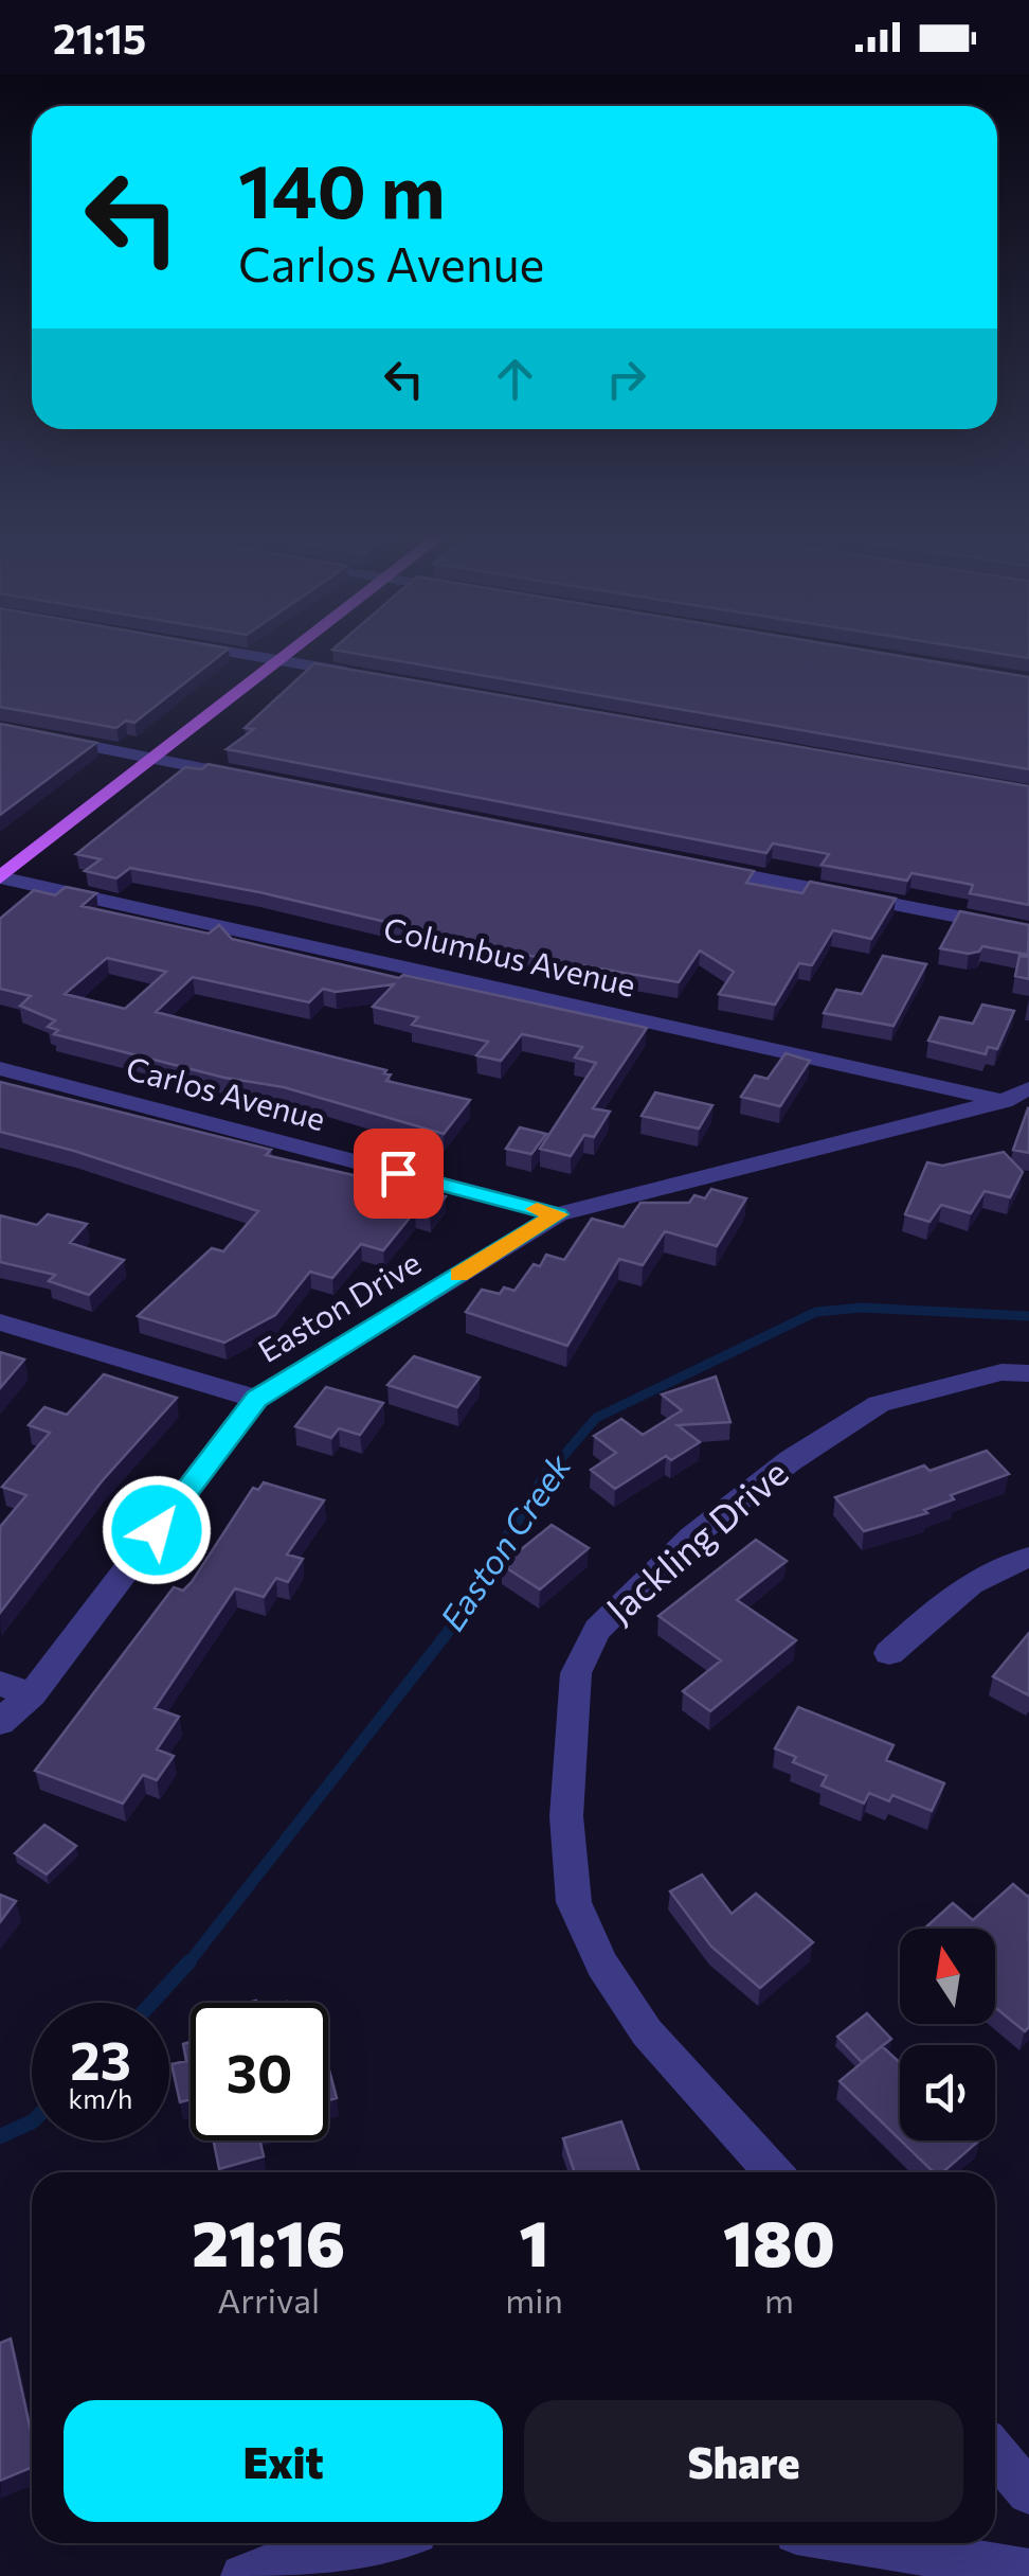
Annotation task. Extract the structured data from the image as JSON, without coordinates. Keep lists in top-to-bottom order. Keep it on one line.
{"streets":{"street":["Columbus Avenue","Carlos Avenue","Easton Drive","Jackling Drive"]},"crossings":[["Columbus Avenue","Easton Drive"],["Carlos Avenue","Easton Drive"]],"water":["Easton Creek"],"north":"top","page":{"status":"21:15","turn":["140 m","Carlos Avenue"],"speed":"23 km/h","limit":"30","eta":["21:16","Arrival","1","min","180","m"],"buttons":["Exit","Share"]}}
